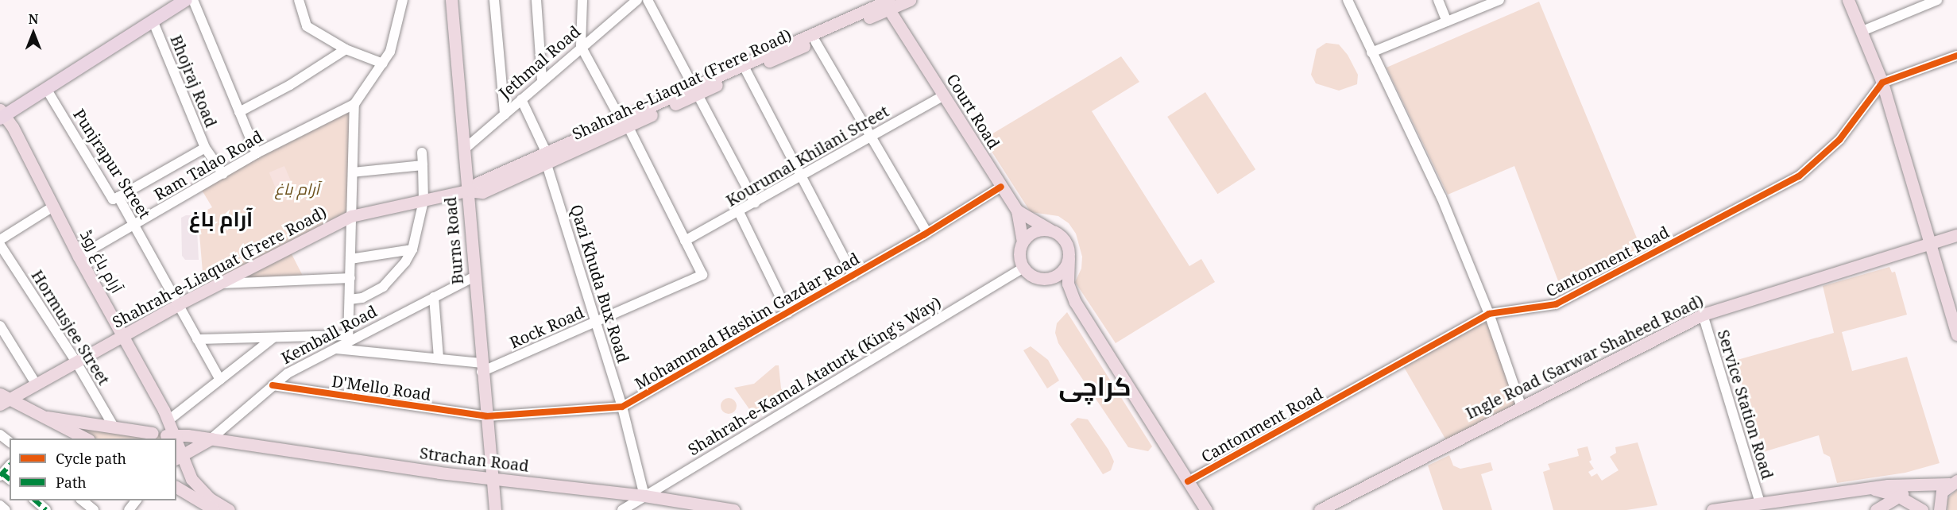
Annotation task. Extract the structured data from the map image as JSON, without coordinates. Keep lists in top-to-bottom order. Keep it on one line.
{"streets":{"main road":["Shahrah-e-Liaquat (Frere Road)","Court Road","Burns Road","آرام باغ روڈ","Ingle Road (Sarwar Shaheed Road)","Strachan Road"],"street":["Jethmal Road","Bhojraj Road","Kourumal Khilani Street","Punjrapur Street","Ram Talao Road","Cantonment Road","Qazi Khuda Bux Road","Mohammad Hashim Gazdar Road","Hormusjee Street","Rock Road","Kemball Road","Shahrah-e-Kamal Ataturk (King's Way)","D'Mello Road","Service Station Road"]},"crossings":[["Jethmal Road","Burns Road"],["Jethmal Road","Qazi Khuda Bux Road"],["Bhojraj Road","Ram Talao Road"],["Shahrah-e-Liaquat (Frere Road)","Court Road"],["Shahrah-e-Liaquat (Frere Road)","Punjrapur Street"],["Shahrah-e-Liaquat (Frere Road)","Burns Road"],["Shahrah-e-Liaquat (Frere Road)","آرام باغ روڈ"],["Shahrah-e-Liaquat (Frere Road)","Qazi Khuda Bux Road"],["Shahrah-e-Liaquat (Frere Road)","Hormusjee Street"],["Court Road","Kourumal Khilani Street"],["Court Road","Mohammad Hashim Gazdar Road"],["Court Road","Shahrah-e-Kamal Ataturk (King's Way)"],["Kourumal Khilani Street","Rock Road"],["Punjrapur Street","Ram Talao Road"],["Ram Talao Road","آرام باغ روڈ"],["Burns Road","Mohammad Hashim Gazdar Road"],["Burns Road","Rock Road"],["Burns Road","Kemball Road"],["Burns Road","D'Mello Road"],["Burns Road","Strachan Road"],["آرام باغ روڈ","Strachan Road"],["Qazi Khuda Bux Road","Mohammad Hashim Gazdar Road"],["Qazi Khuda Bux Road","Rock Road"],["Qazi Khuda Bux Road","Shahrah-e-Kamal Ataturk (King's Way)"],["Qazi Khuda Bux Road","Strachan Road"],["Mohammad Hashim Gazdar Road","D'Mello Road"],["Hormusjee Street","Strachan Road"],["Kemball Road","D'Mello Road"],["Kemball Road","Strachan Road"],["Ingle Road (Sarwar Shaheed Road)","Service Station Road"],["Shahrah-e-Kamal Ataturk (King's Way)","Strachan Road"]],"districts":["آرام باغ","کراچی"],"parks":["آرام باغ"],"legend":["Cycle path","Path"],"north":"top"}
